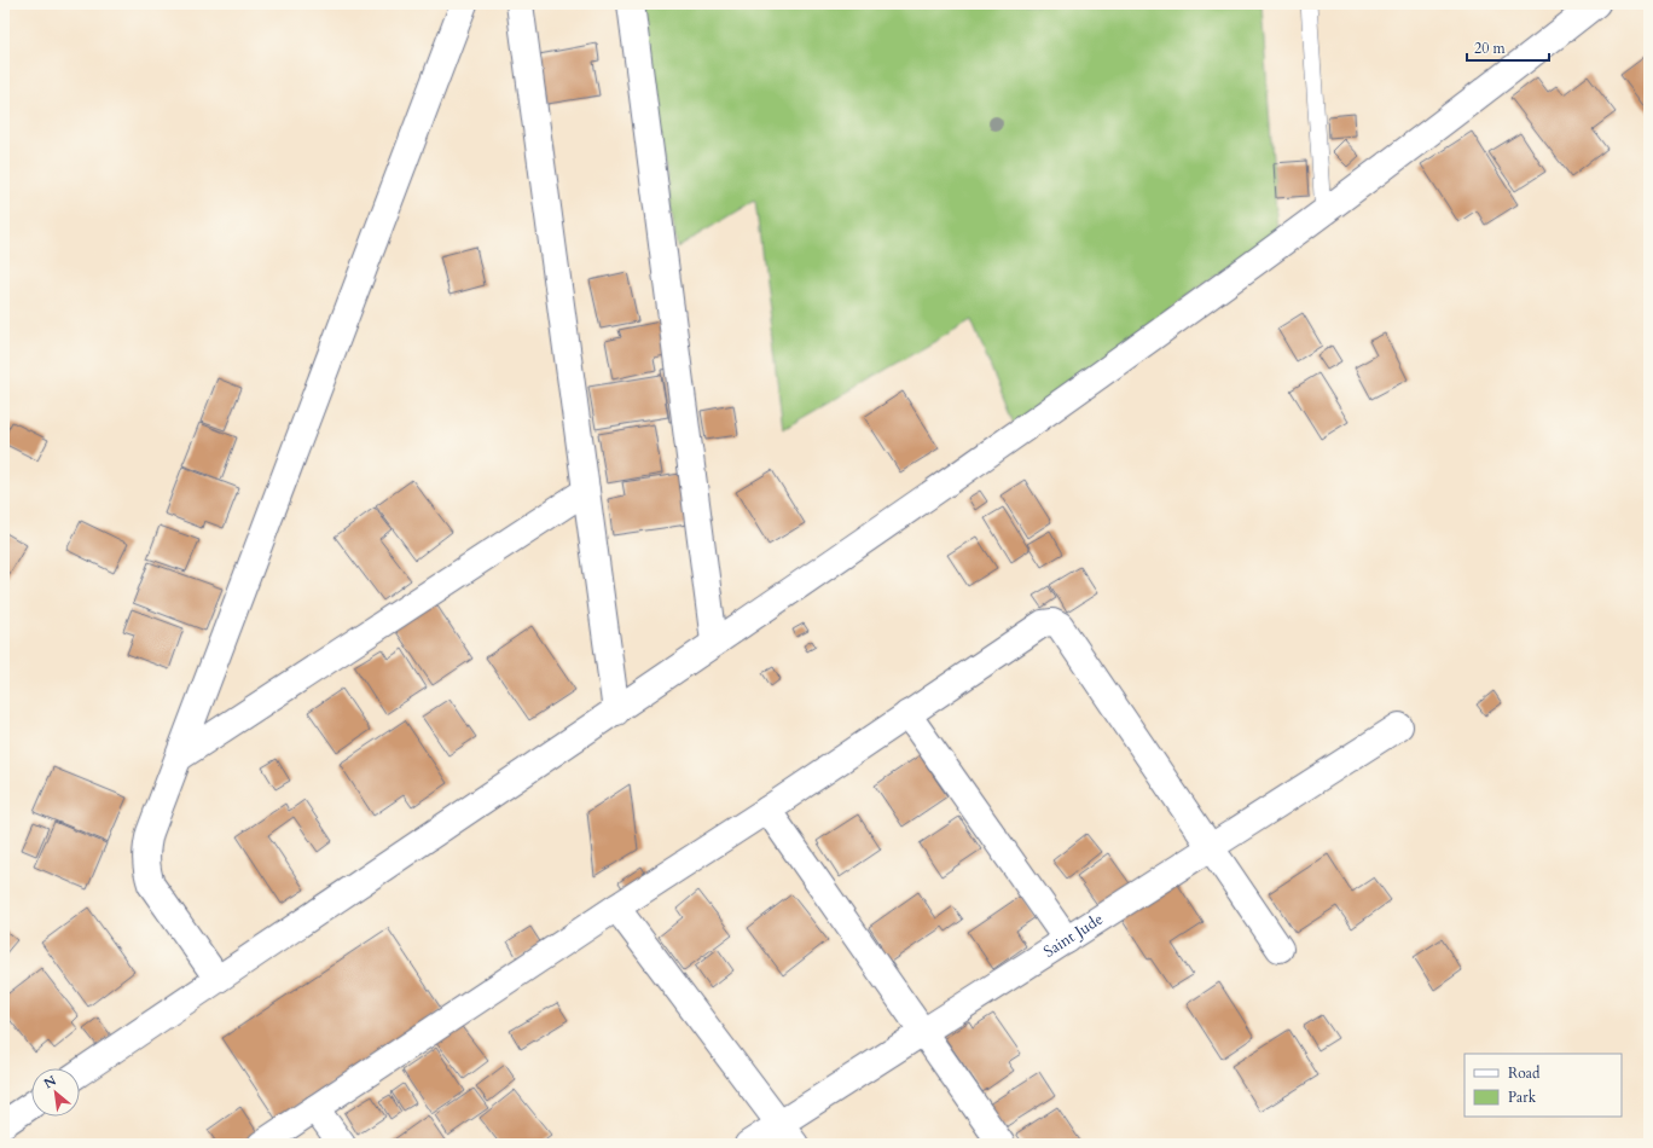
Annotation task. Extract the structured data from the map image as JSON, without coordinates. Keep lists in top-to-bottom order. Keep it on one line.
{"streets":{"street":["Saint Jude"]},"legend":["Road","Park"],"scale_bar":"20 m","north":"top left"}
